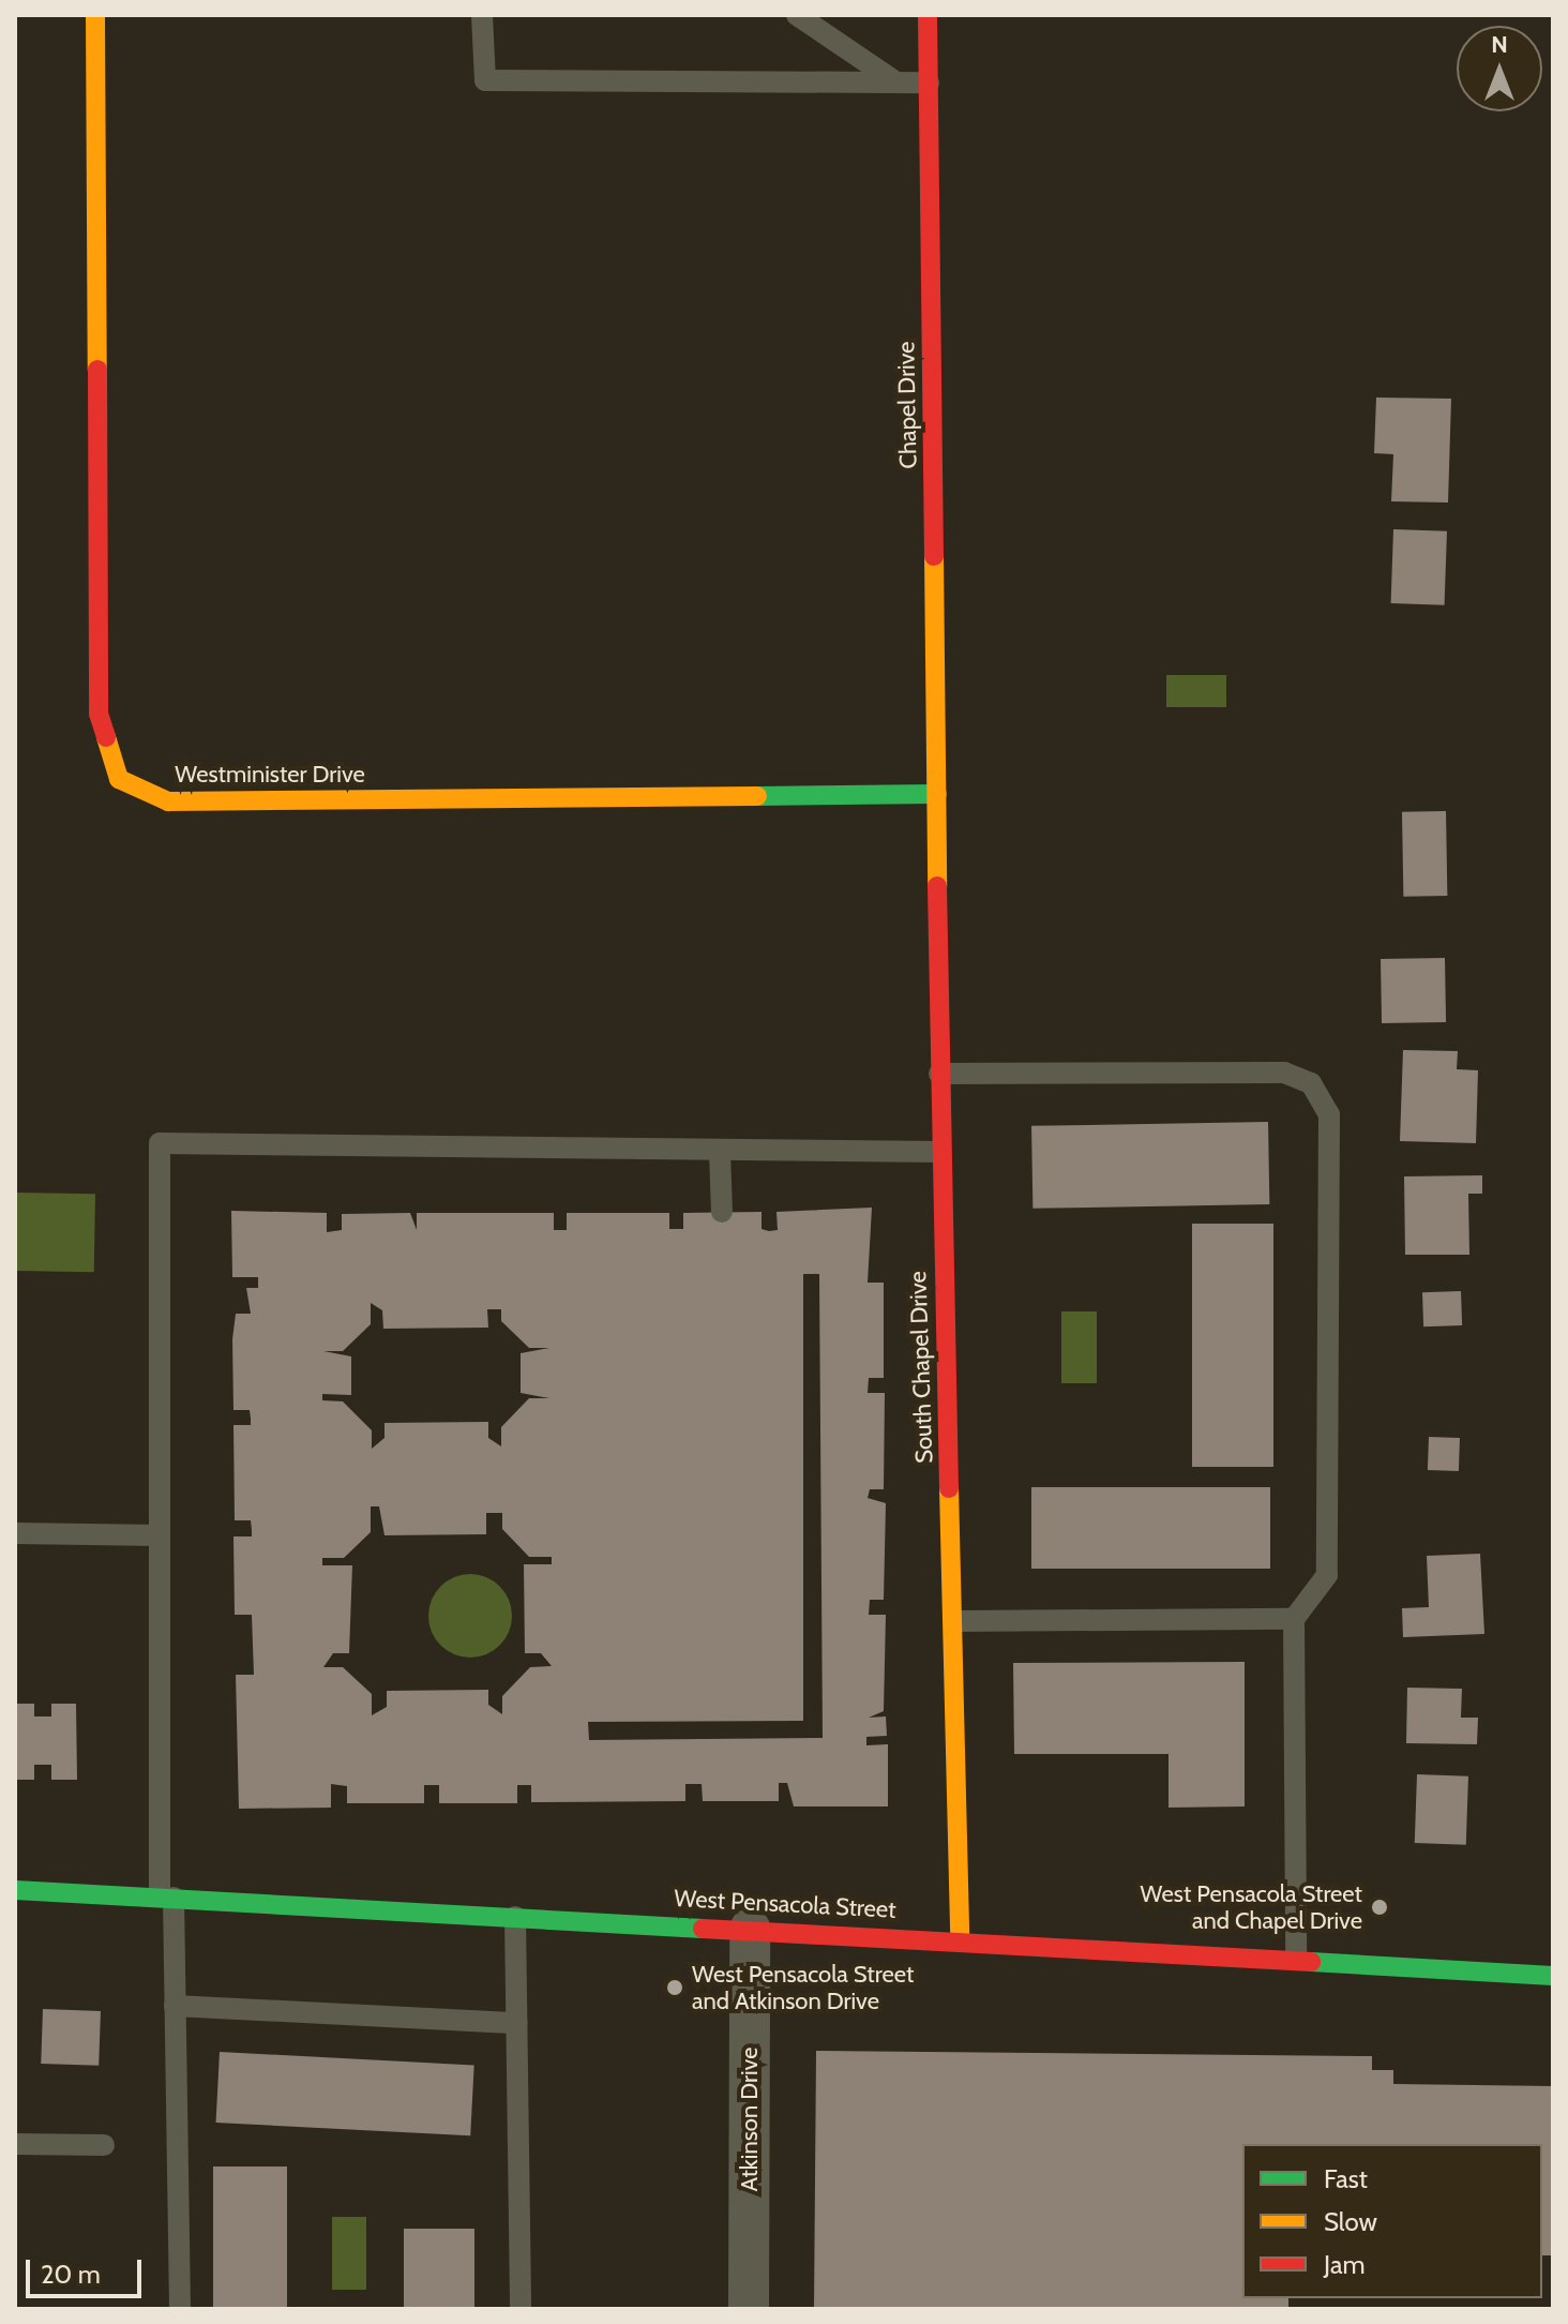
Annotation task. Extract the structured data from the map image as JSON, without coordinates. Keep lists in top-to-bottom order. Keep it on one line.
{"streets":{"street":["Chapel Drive","Westminister Drive","South Chapel Drive","West Pensacola Street","Atkinson Drive"]},"crossings":[["Chapel Drive","Westminister Drive"],["Chapel Drive","South Chapel Drive"],["Westminister Drive","South Chapel Drive"],["South Chapel Drive","West Pensacola Street"],["West Pensacola Street","Atkinson Drive"]],"places":["West Pensacola Street and Chapel Drive","West Pensacola Street and Atkinson Drive"],"legend":["Fast","Slow","Jam"],"scale_bar":"20 m","north":"top"}
